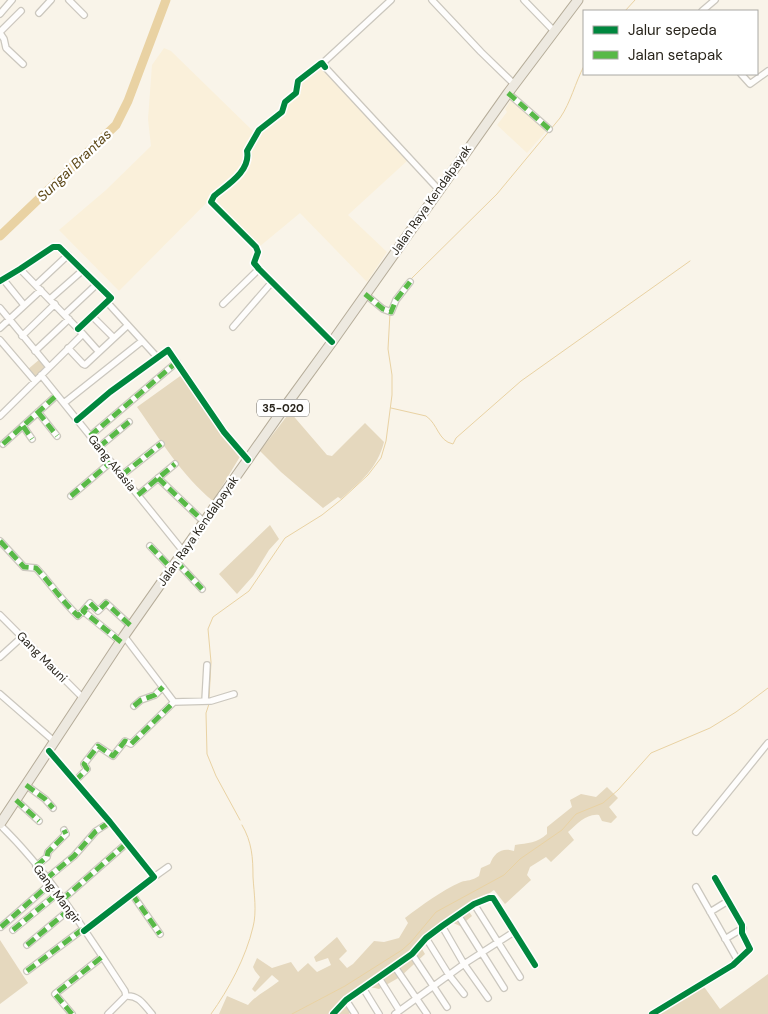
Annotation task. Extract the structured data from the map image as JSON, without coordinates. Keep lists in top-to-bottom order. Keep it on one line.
{"streets":{"main road":["Jalan Raya Kendalpayak","35-020"],"street":["Gang Akasia","Gang Mauni","Gang Mangir"]},"crossings":[["Jalan Raya Kendalpayak","Gang Akasia"],["Jalan Raya Kendalpayak","Gang Mauni"],["Jalan Raya Kendalpayak","Gang Mangir"]],"water":["Sungai Brantas"],"legend":["Jalur sepeda","Jalan setapak"]}
